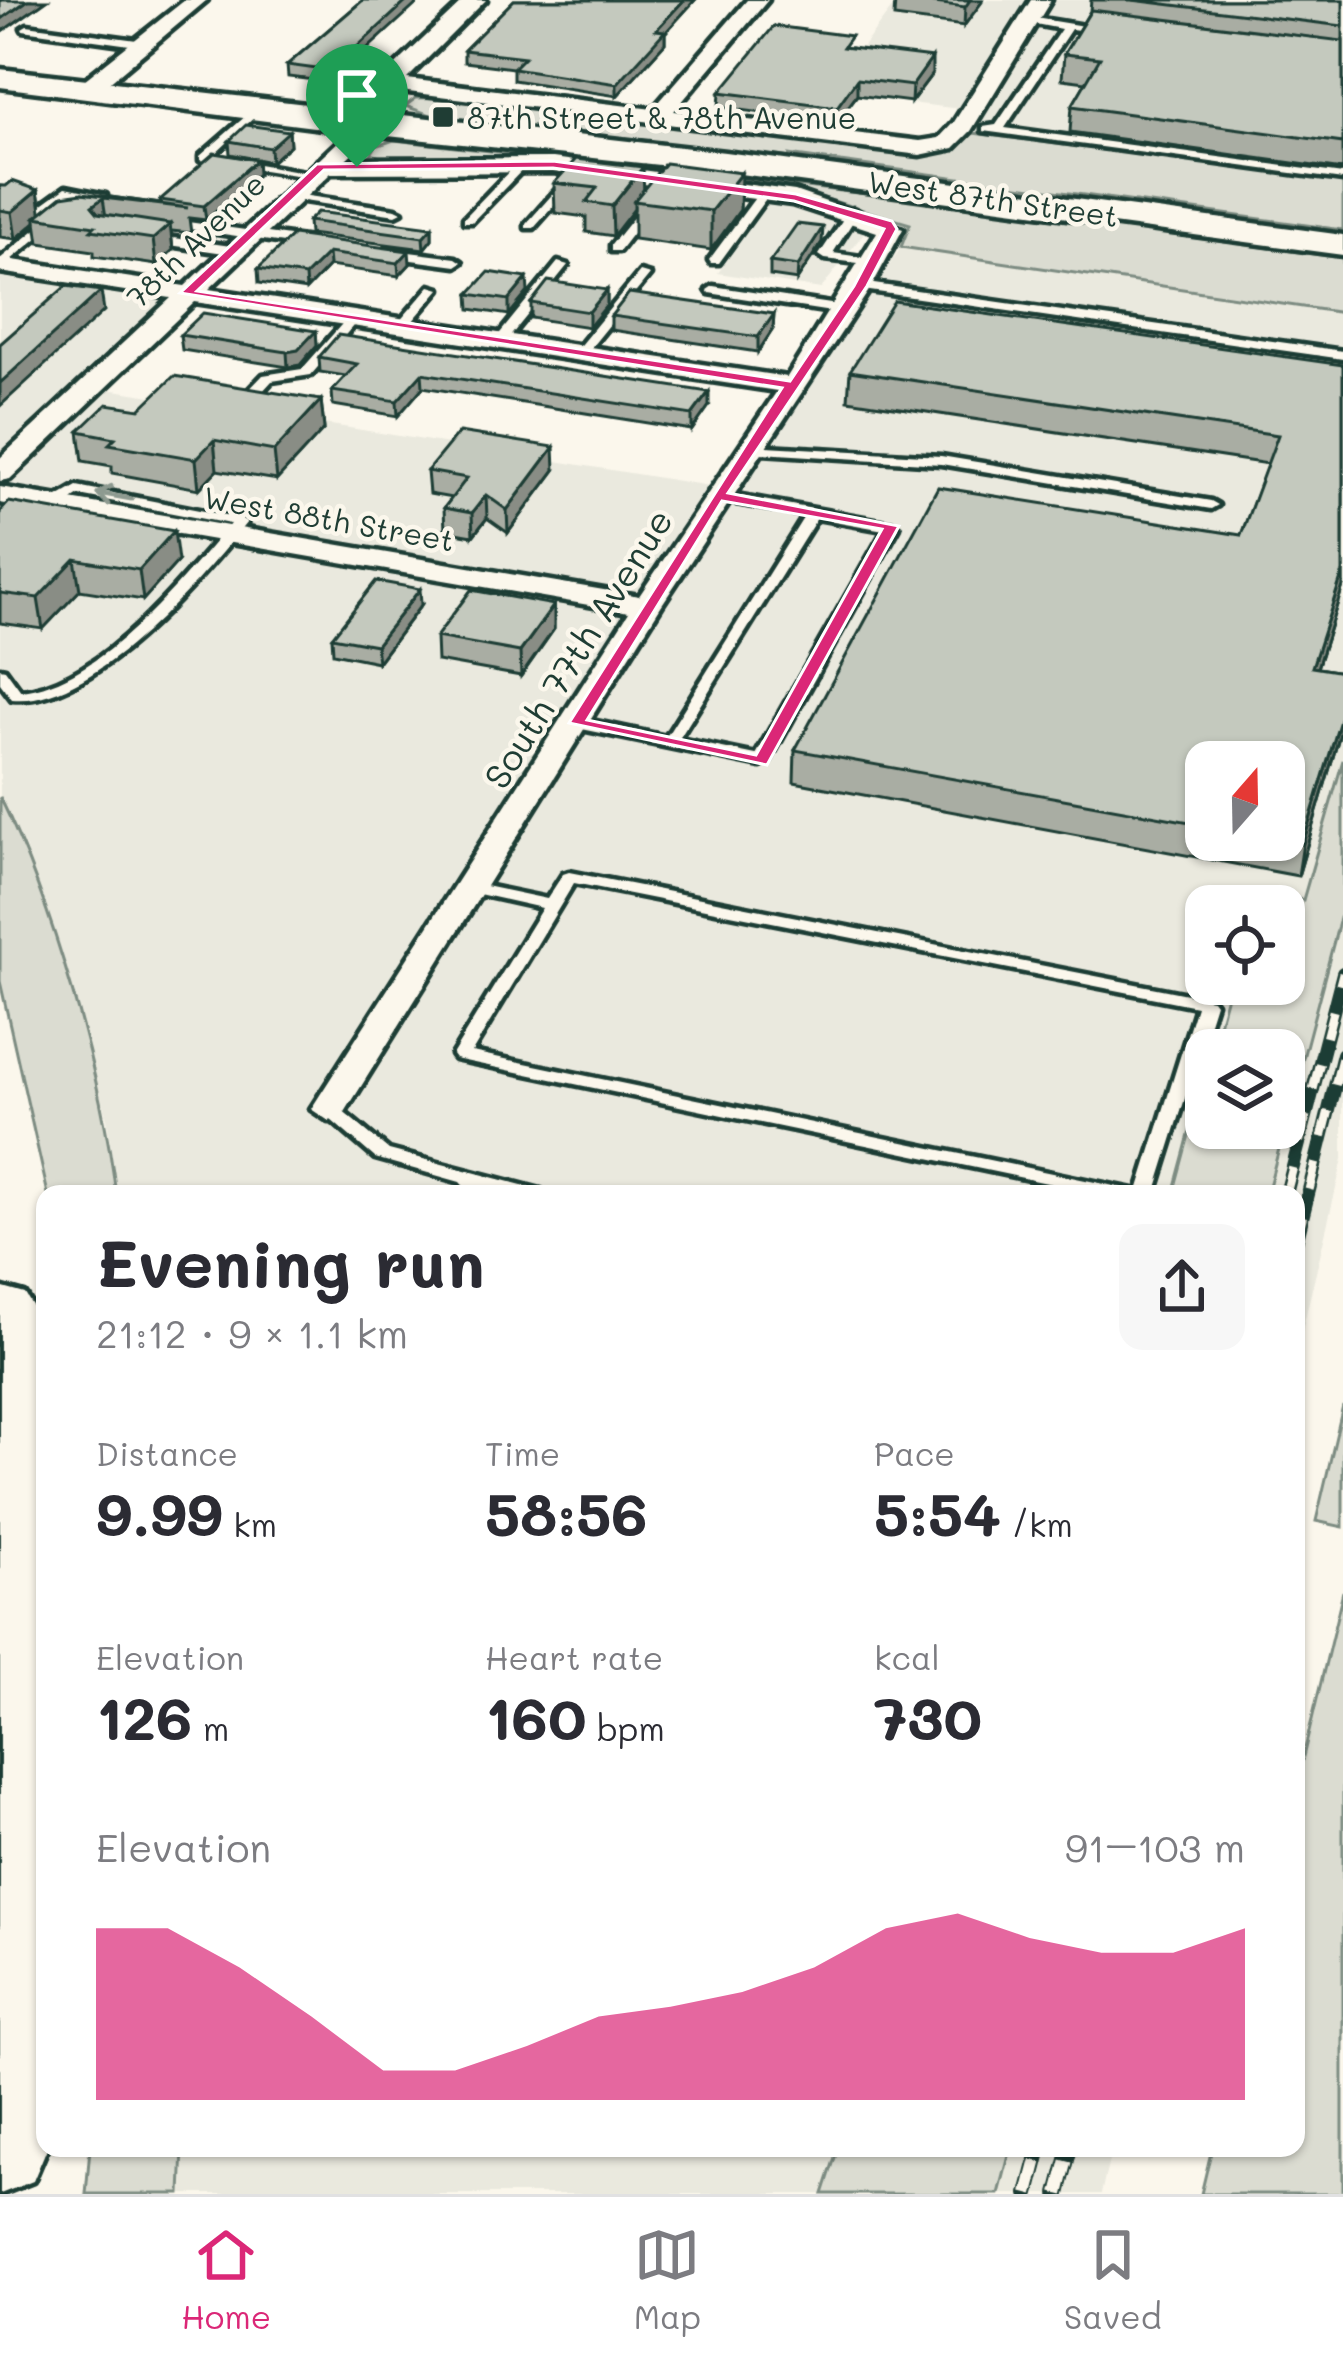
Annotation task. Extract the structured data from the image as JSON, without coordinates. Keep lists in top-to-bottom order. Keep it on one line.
{"streets":{"main road":["West 87th Street"],"street":["78th Avenue","West 88th Street","South 77th Avenue"]},"crossings":[["West 87th Street","78th Avenue"],["West 88th Street","South 77th Avenue"]],"places":{"transit":["87th Street & 78th Avenue"]},"north":"top","page":{"heading":["Evening run","21:12 · 9 × 1.1 km"],"stats":[["Distance","9.99 km"],["Time","58:56"],["Pace","5:54 /km"],["Elevation","126 m"],["Heart rate","160 bpm"],["kcal","730"]],"chart":["Elevation","91–103 m"],"tabs":["Home","Map","Saved"]}}
